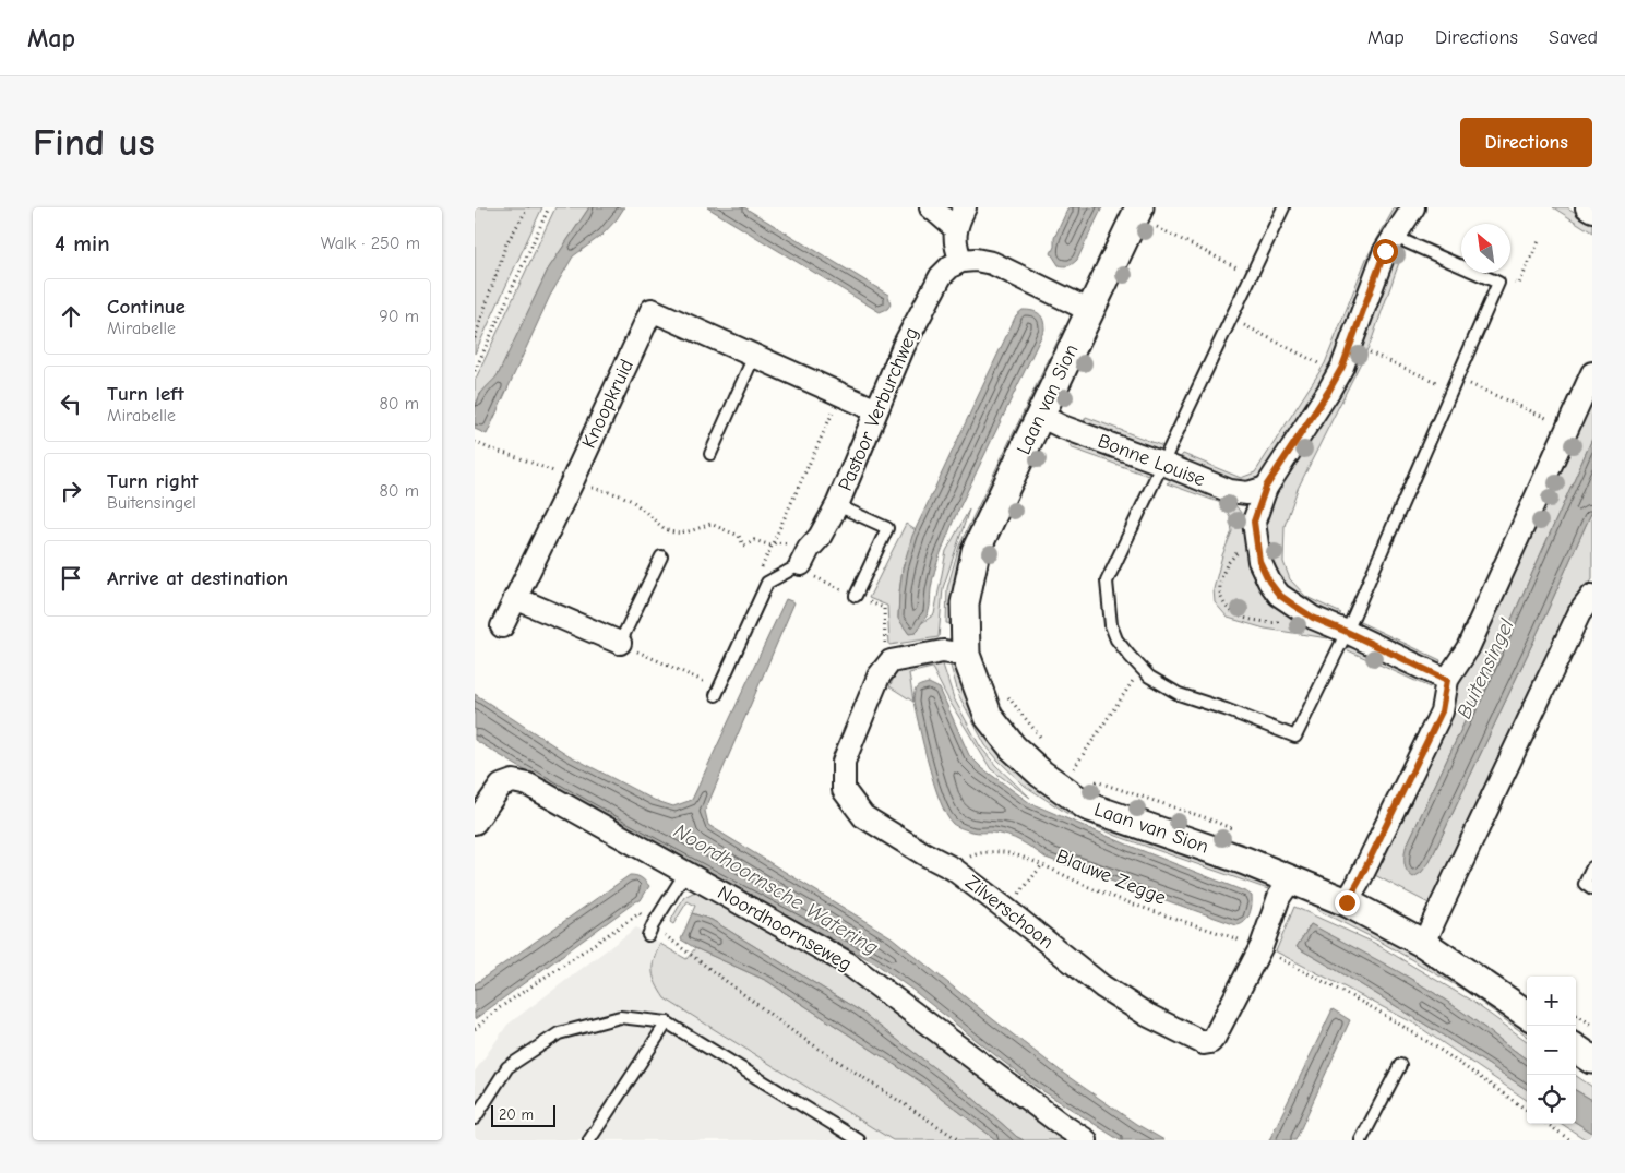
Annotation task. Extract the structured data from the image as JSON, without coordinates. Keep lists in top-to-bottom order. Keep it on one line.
{"streets":{"street":["Laan van Sion","Knoopkruid","Pastoor Verburchweg","Bonne Louise","Zilverschoon","Noordhoornseweg"],"path":["Blauwe Zegge"]},"crossings":[["Laan van Sion","Bonne Louise"],["Laan van Sion","Zilverschoon"],["Knoopkruid","Pastoor Verburchweg"],["Blauwe Zegge","Zilverschoon"]],"water":["Buitensingel","Noordhoornsche Watering"],"scale_bar":"20 m","north":"top left","page":{"header":"Map","nav":["Map","Directions","Saved"],"buttons":"Directions","title":"Find us","heading":["4 min","Walk · 250 m"],"list":[["Continue","Mirabelle","90 m"],["Turn left","Mirabelle","80 m"],["Turn right","Buitensingel","80 m"],"Arrive at destination"],"map_buttons":["+","−"],"scale":"20 m"}}
